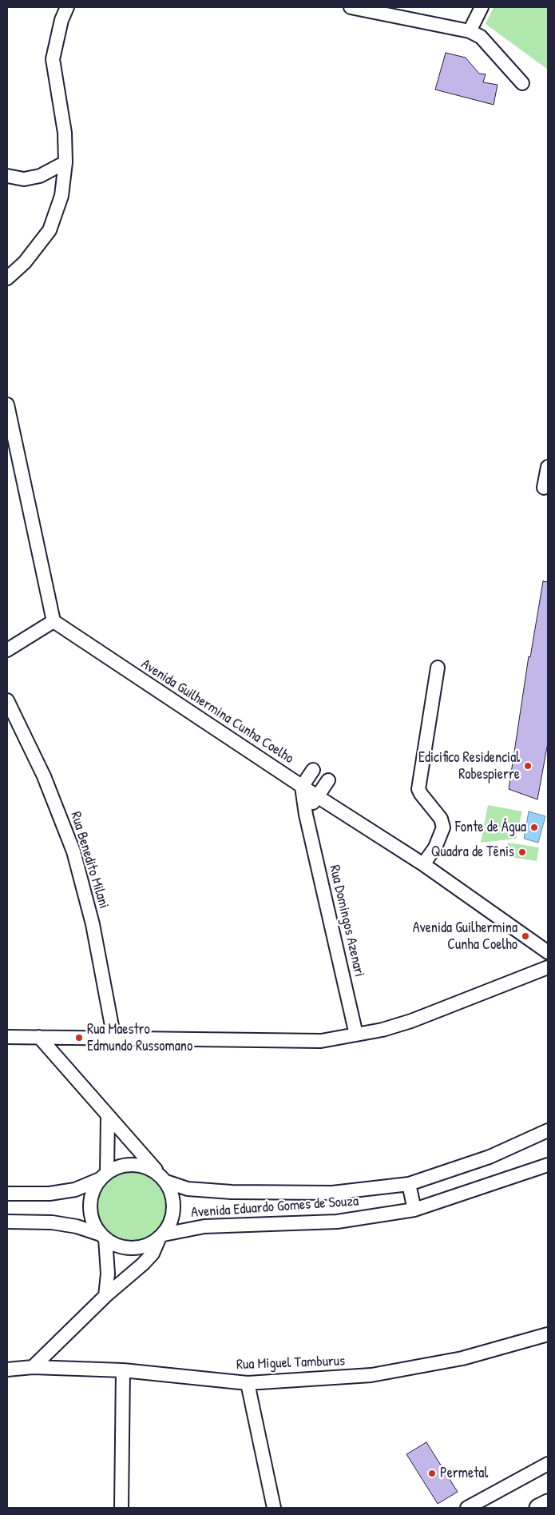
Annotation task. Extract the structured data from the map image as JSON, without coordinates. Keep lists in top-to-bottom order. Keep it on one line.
{"streets":{"street":["Avenida Guilhermina Cunha Coelho","Rua Benedito Milani","Rua Domingos Azenari","Avenida Eduardo Gomes de Souza","Rua Miguel Tamburus"]},"crossings":[["Avenida Guilhermina Cunha Coelho","Rua Domingos Azenari"]],"places":["Edicifico Residencial Robespierre","Fonte de Água","Quadra de Tênis","Avenida Guilhermina Cunha Coelho","Rua Maestro Edmundo Russomano","Permetal"]}
